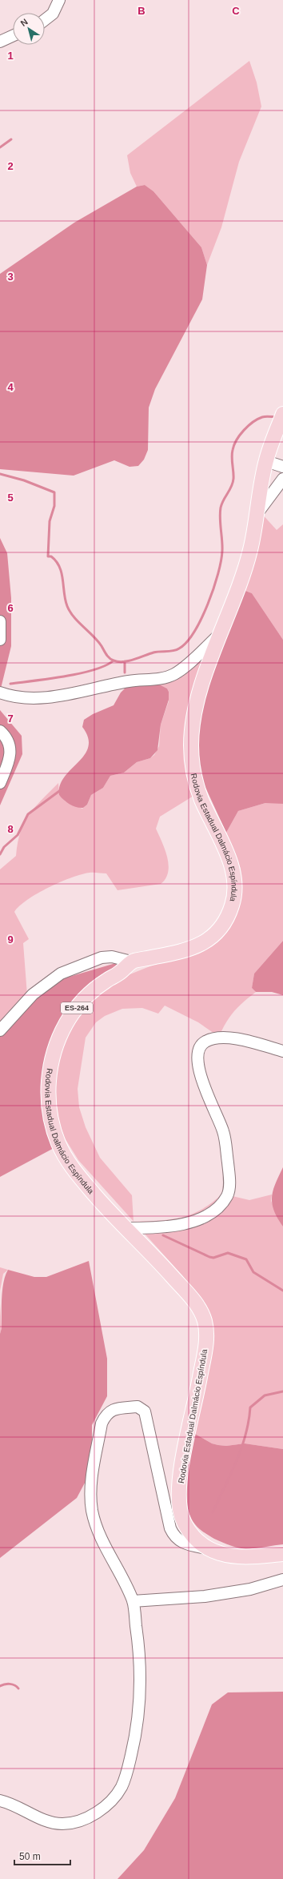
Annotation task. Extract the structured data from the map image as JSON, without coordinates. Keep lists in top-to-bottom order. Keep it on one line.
{"streets":{"main road":["Rodovia Estadual Dalmácio Espíndula","ES-264"]},"scale_bar":"50 m","north":"top left","grid":{"columns":["B","C"],"rows":["1","2","3","4","5","6","7","8","9"]}}
